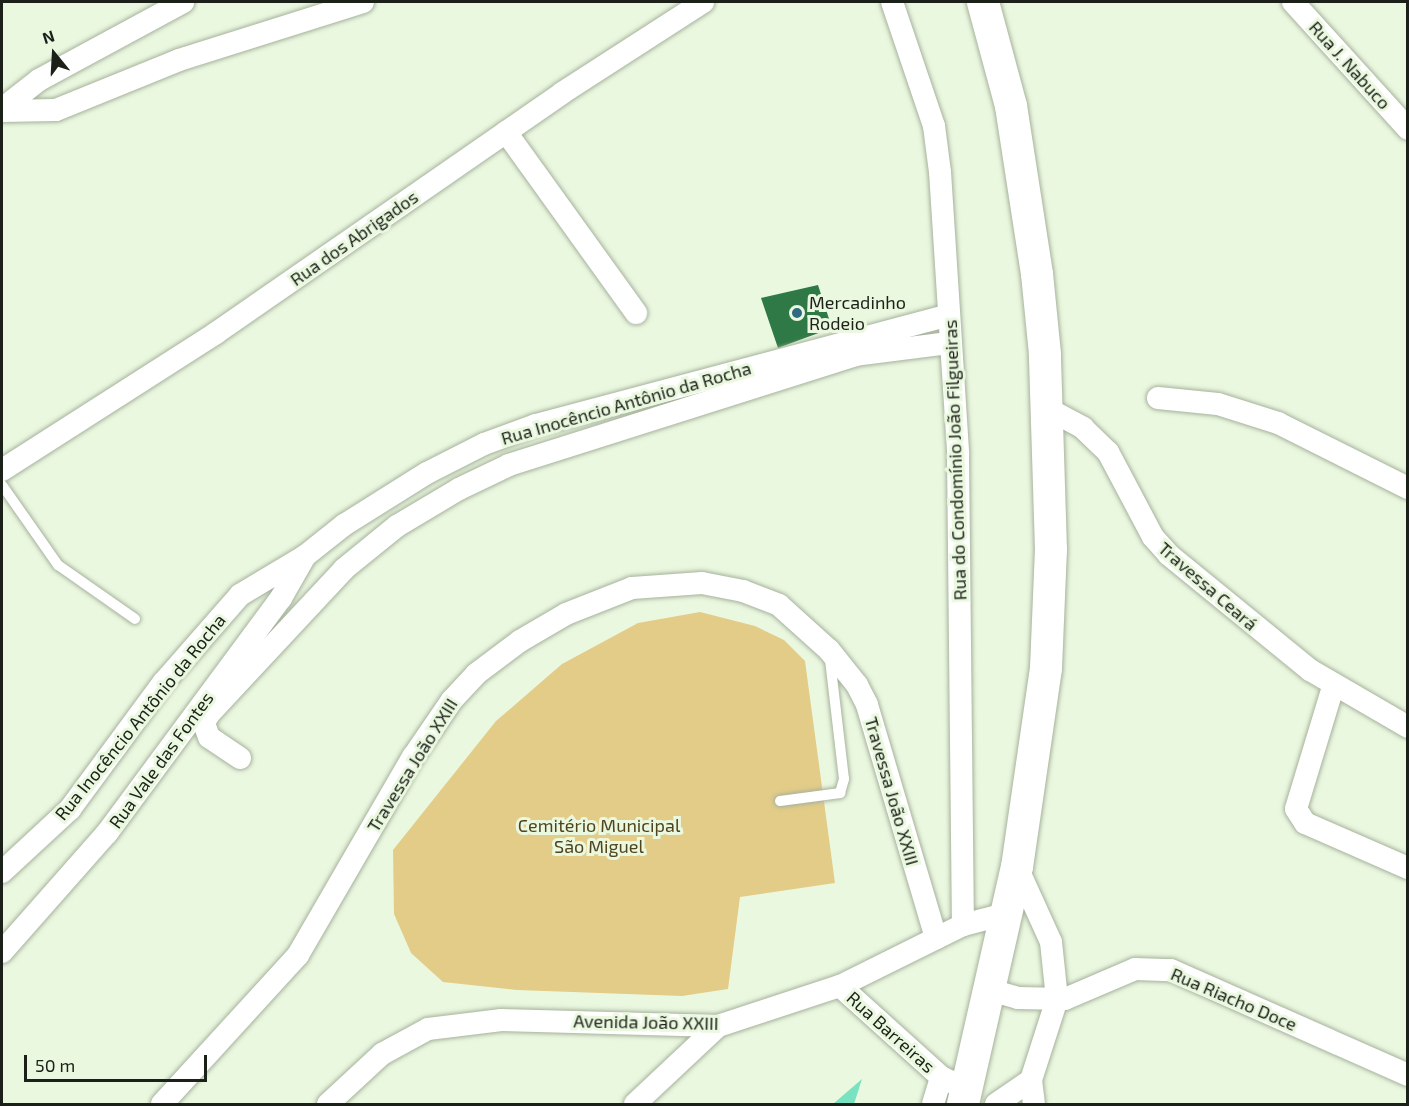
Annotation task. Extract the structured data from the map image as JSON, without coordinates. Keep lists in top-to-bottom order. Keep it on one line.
{"streets":{"street":["Rua J. Nabuco","Rua dos Abrigados","Rua Inocêncio Antônio da Rocha","Rua do Condomínio João Filgueiras","Travessa Ceará","Rua Vale das Fontes","Travessa João XXIII","Rua Riacho Doce","Avenida João XXIII","Rua Barreiras"]},"crossings":[["Rua Inocêncio Antônio da Rocha","Rua do Condomínio João Filgueiras"],["Rua Inocêncio Antônio da Rocha","Rua Vale das Fontes"],["Rua do Condomínio João Filgueiras","Avenida João XXIII"],["Travessa João XXIII","Avenida João XXIII"],["Avenida João XXIII","Rua Barreiras"]],"parks":["Cemitério Municipal São Miguel"],"places":["Mercadinho Rodeio"],"scale_bar":"50 m","north":"top"}
